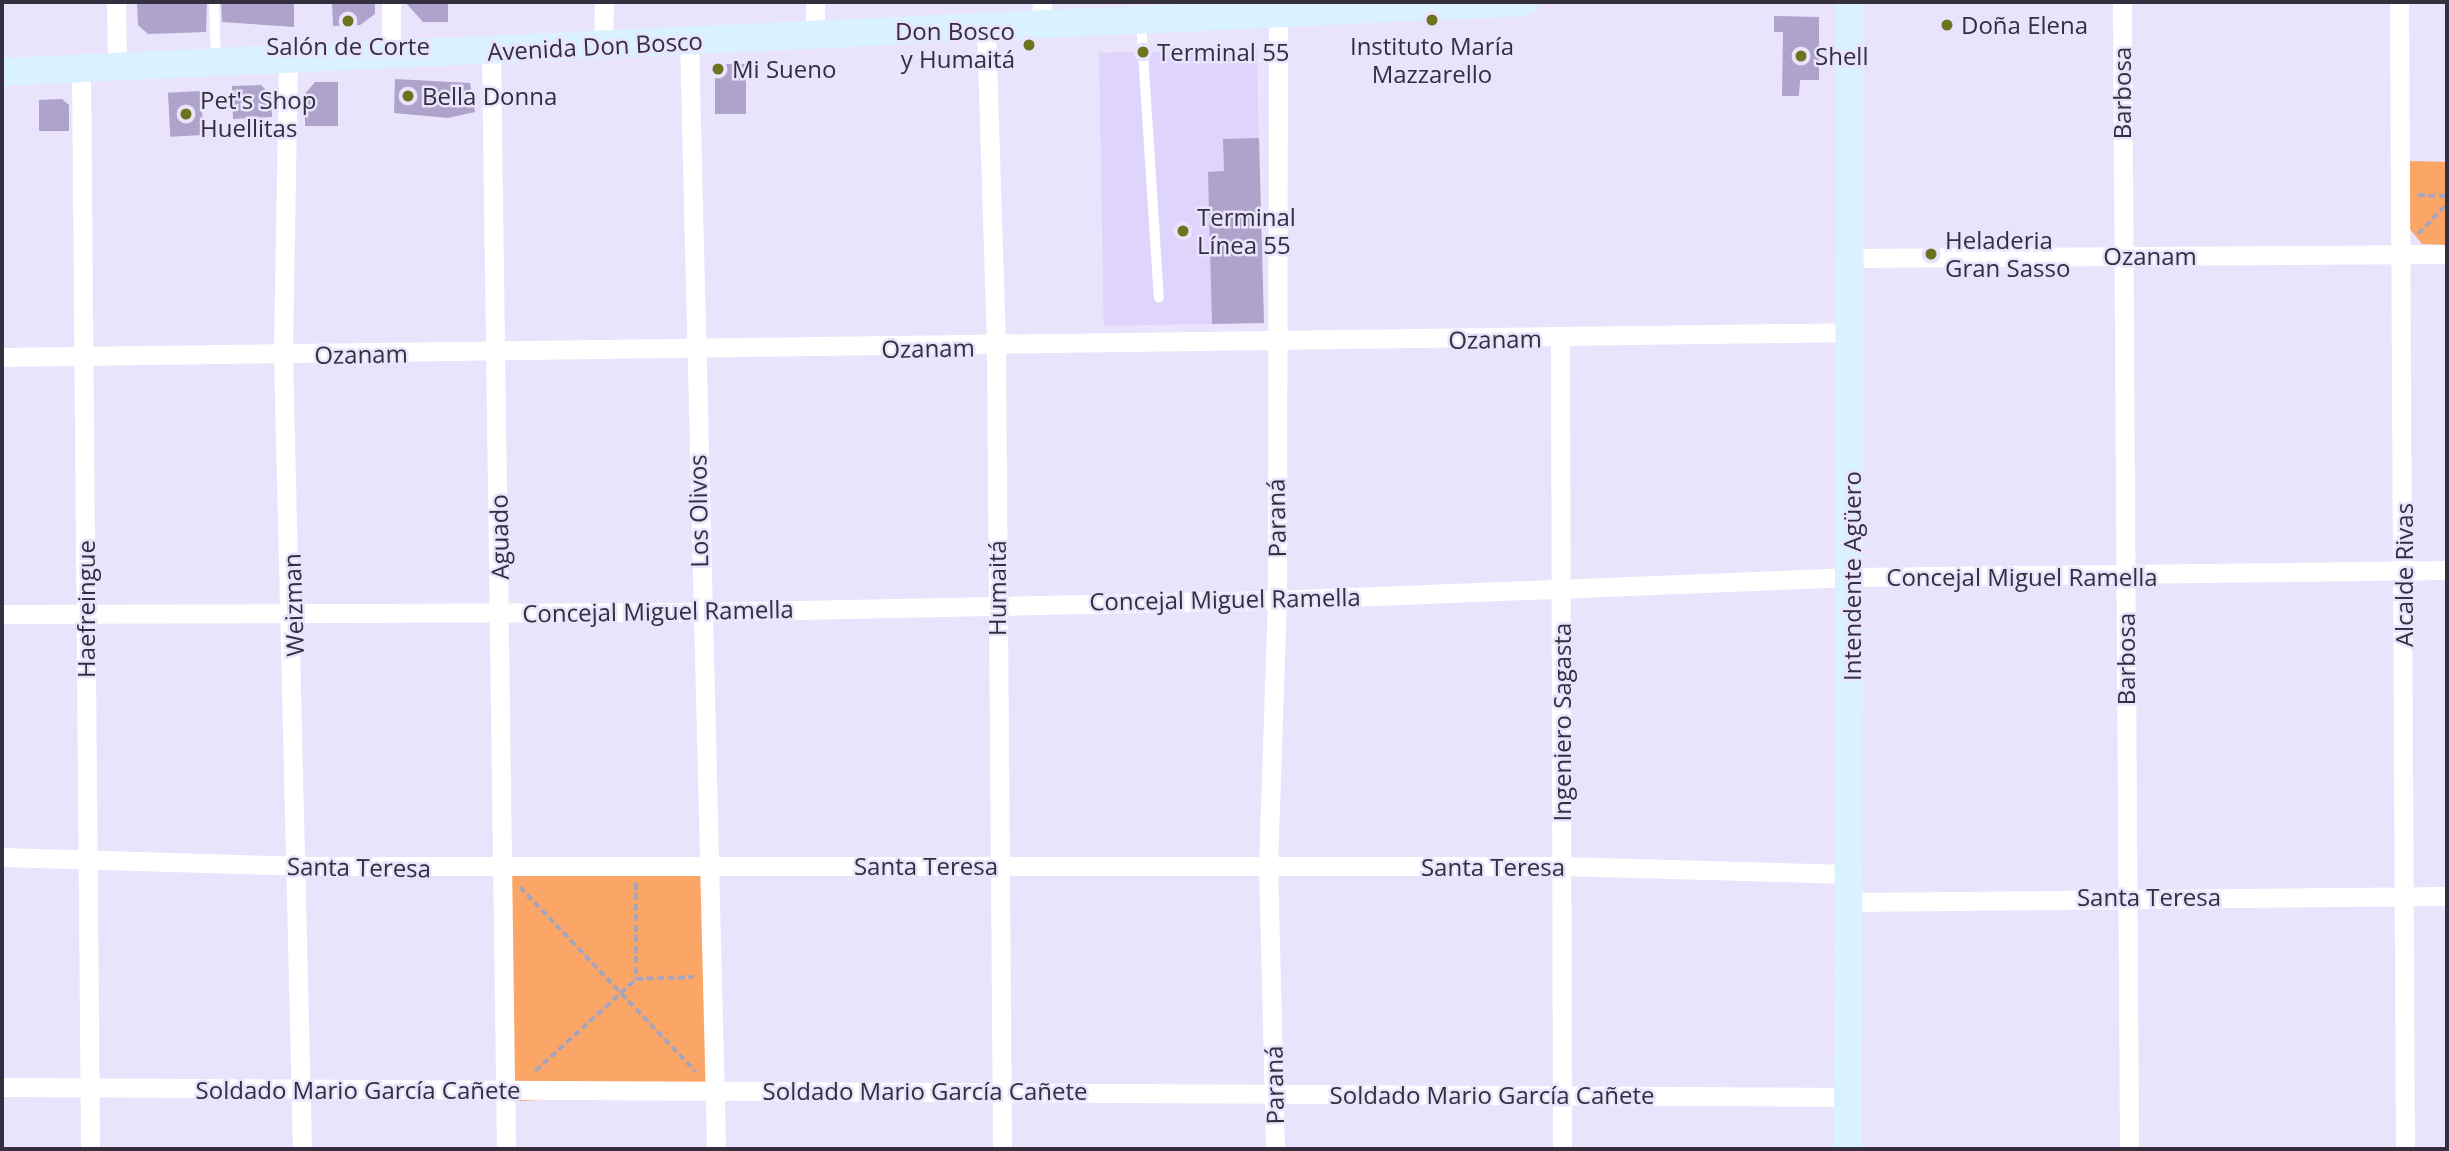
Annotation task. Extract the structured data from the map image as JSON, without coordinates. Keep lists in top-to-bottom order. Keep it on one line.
{"streets":{"main road":["Avenida Don Bosco","Intendente Agüero"],"street":["Barbosa","Ozanam","Los Olivos","Paraná","Aguado","Alcalde Rivas","Concejal Miguel Ramella","Humaitá","Weizman","Haefreingue","Ingeniero Sagasta","Santa Teresa","Soldado Mario García Cañete"]},"crossings":[["Avenida Don Bosco","Los Olivos"],["Avenida Don Bosco","Paraná"],["Avenida Don Bosco","Aguado"],["Avenida Don Bosco","Humaitá"],["Avenida Don Bosco","Weizman"],["Avenida Don Bosco","Haefreingue"],["Barbosa","Ozanam"],["Barbosa","Concejal Miguel Ramella"],["Barbosa","Santa Teresa"],["Ozanam","Los Olivos"],["Ozanam","Paraná"],["Ozanam","Aguado"],["Ozanam","Alcalde Rivas"],["Ozanam","Intendente Agüero"],["Ozanam","Humaitá"],["Ozanam","Weizman"],["Ozanam","Haefreingue"],["Ozanam","Ingeniero Sagasta"],["Los Olivos","Concejal Miguel Ramella"],["Los Olivos","Santa Teresa"],["Los Olivos","Soldado Mario García Cañete"],["Paraná","Concejal Miguel Ramella"],["Paraná","Santa Teresa"],["Paraná","Soldado Mario García Cañete"],["Aguado","Concejal Miguel Ramella"],["Aguado","Santa Teresa"],["Aguado","Soldado Mario García Cañete"],["Alcalde Rivas","Concejal Miguel Ramella"],["Alcalde Rivas","Santa Teresa"],["Intendente Agüero","Concejal Miguel Ramella"],["Intendente Agüero","Santa Teresa"],["Intendente Agüero","Soldado Mario García Cañete"],["Concejal Miguel Ramella","Humaitá"],["Concejal Miguel Ramella","Weizman"],["Concejal Miguel Ramella","Haefreingue"],["Concejal Miguel Ramella","Ingeniero Sagasta"],["Humaitá","Santa Teresa"],["Humaitá","Soldado Mario García Cañete"],["Weizman","Santa Teresa"],["Weizman","Soldado Mario García Cañete"],["Haefreingue","Santa Teresa"],["Haefreingue","Soldado Mario García Cañete"],["Ingeniero Sagasta","Santa Teresa"],["Ingeniero Sagasta","Soldado Mario García Cañete"]],"places":["Instituto María Mazzarello","Salón de Corte","Doña Elena","Don Bosco y Humaitá","Terminal 55","Shell","Mi Sueno","Bella Donna","Pet's Shop Huellitas","Terminal Línea 55","Heladeria Gran Sasso"]}
